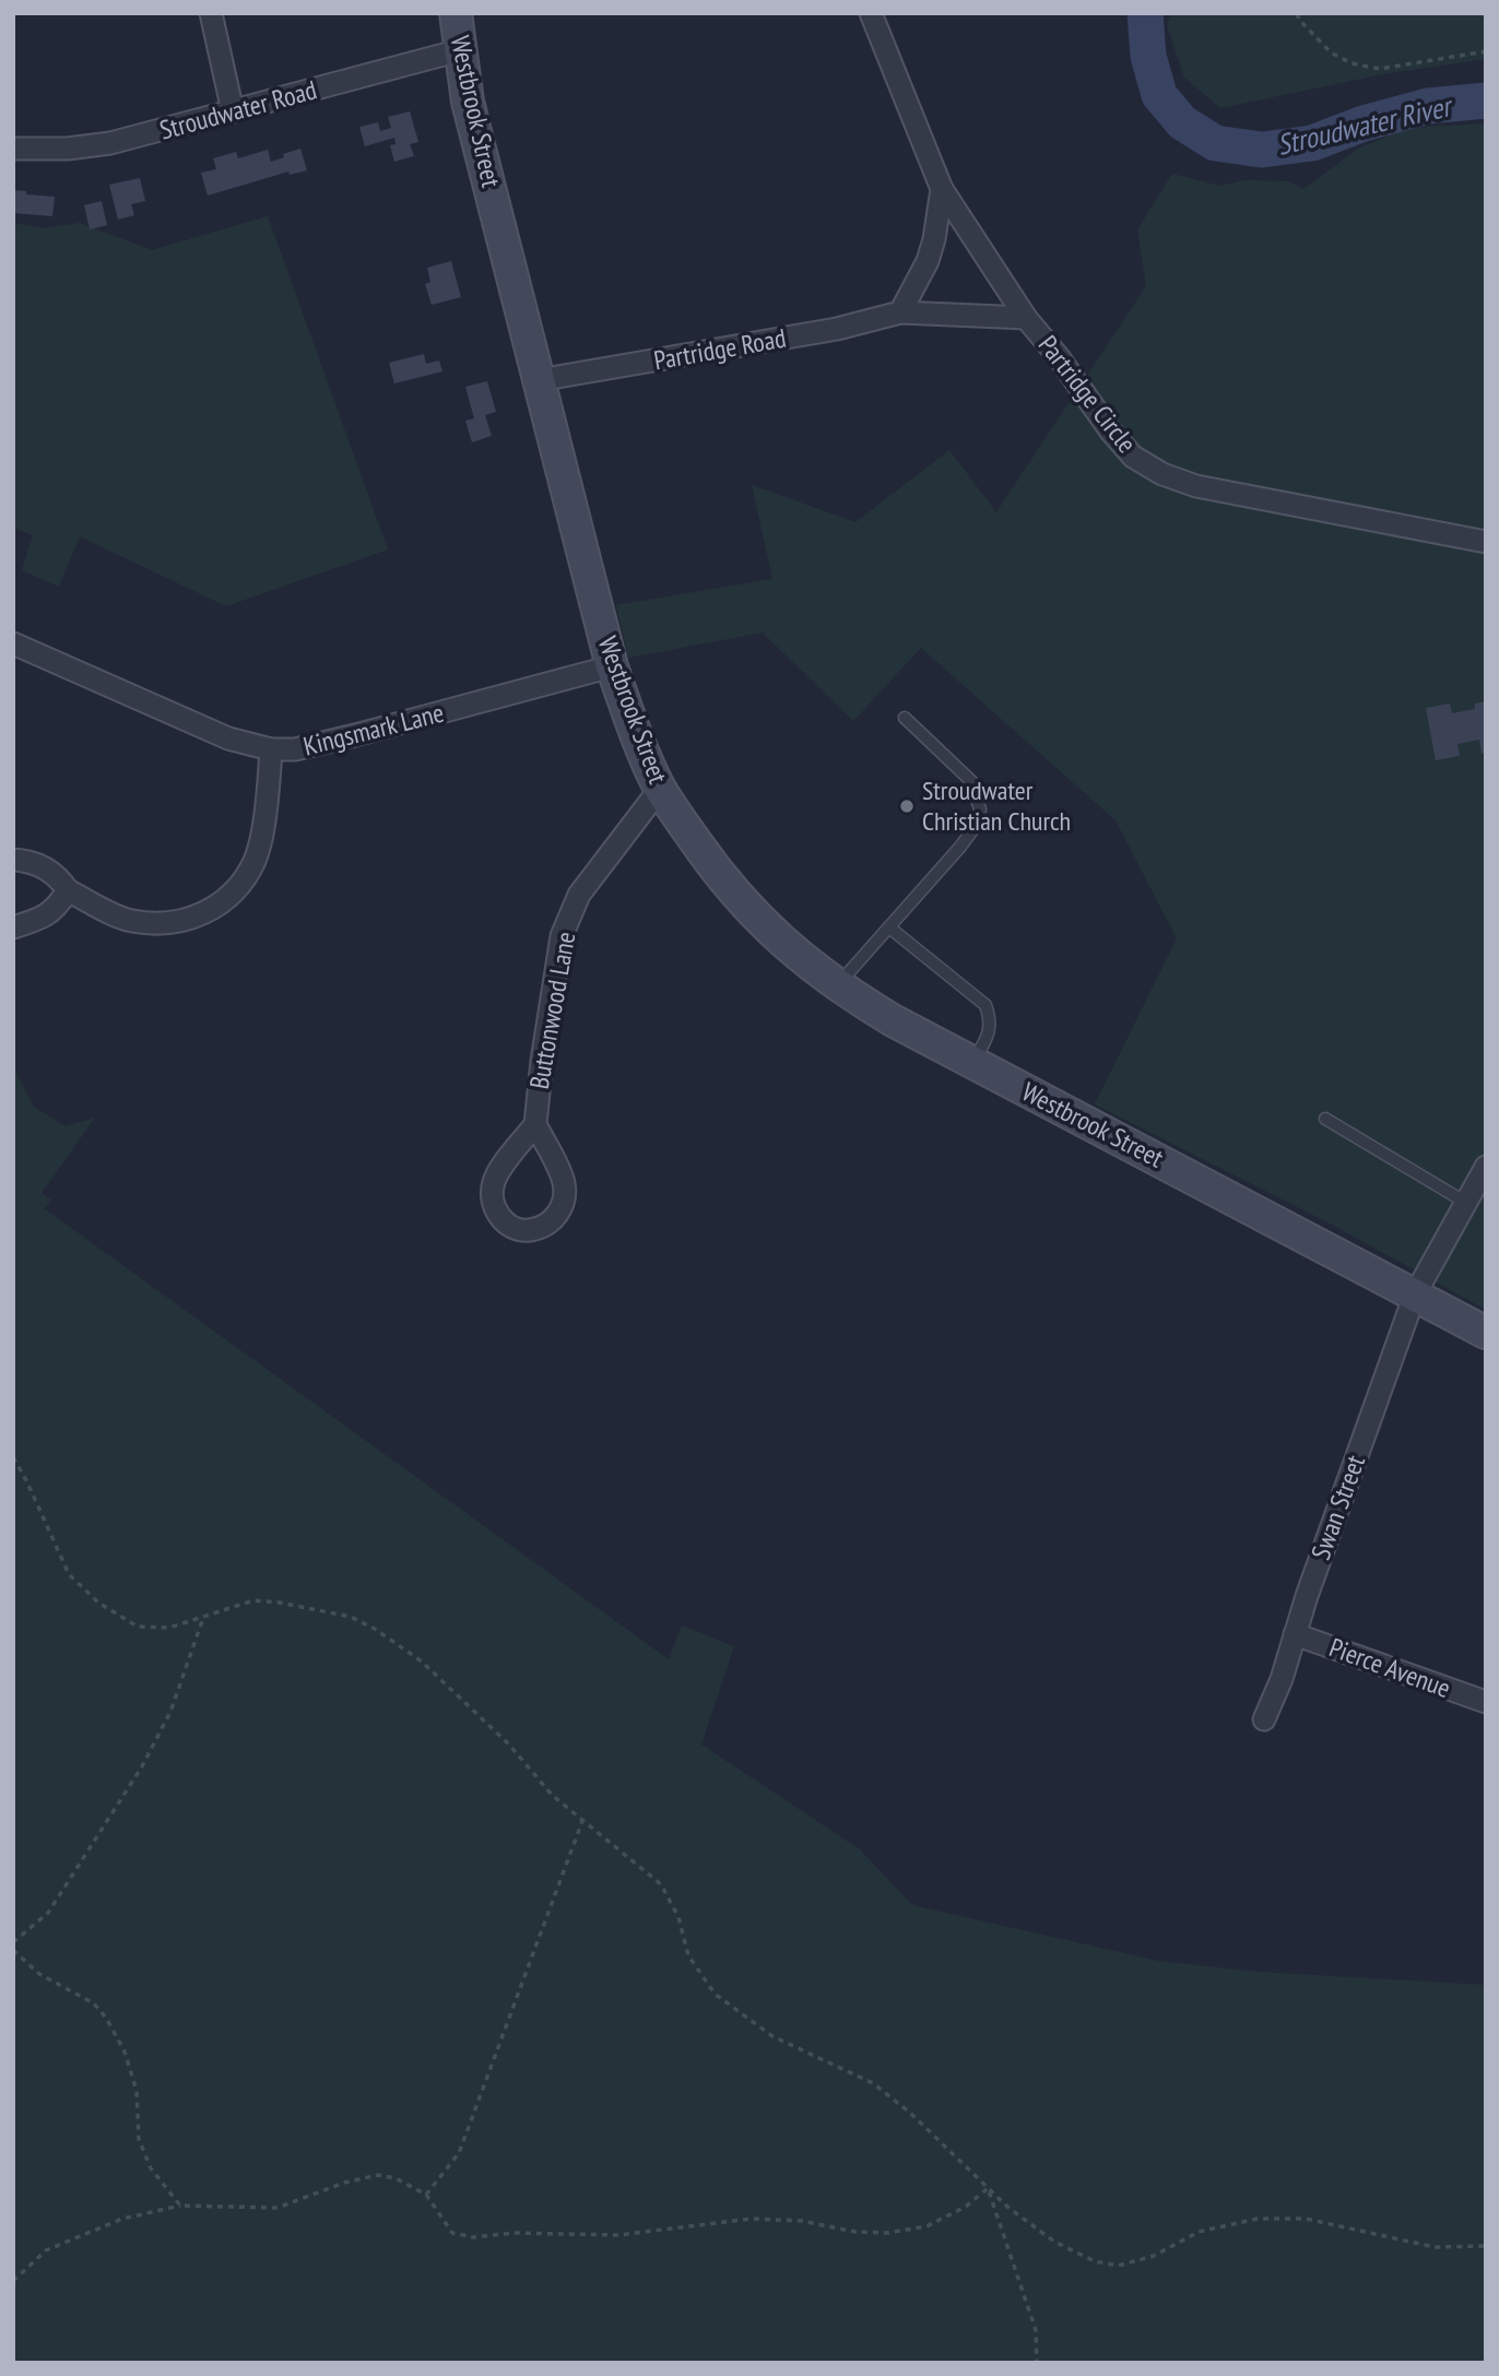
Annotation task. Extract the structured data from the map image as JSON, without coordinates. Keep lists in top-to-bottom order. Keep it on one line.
{"streets":{"main road":["Westbrook Street"],"street":["Stroudwater Road","Partridge Road","Partridge Circle","Kingsmark Lane","Buttonwood Lane","Swan Street","Pierce Avenue"]},"crossings":[["Stroudwater Road","Westbrook Street"],["Westbrook Street","Partridge Road"],["Westbrook Street","Kingsmark Lane"],["Westbrook Street","Buttonwood Lane"],["Westbrook Street","Swan Street"],["Partridge Road","Partridge Circle"],["Swan Street","Pierce Avenue"]],"water":["Stroudwater River"],"places":["Stroudwater Christian Church"]}
